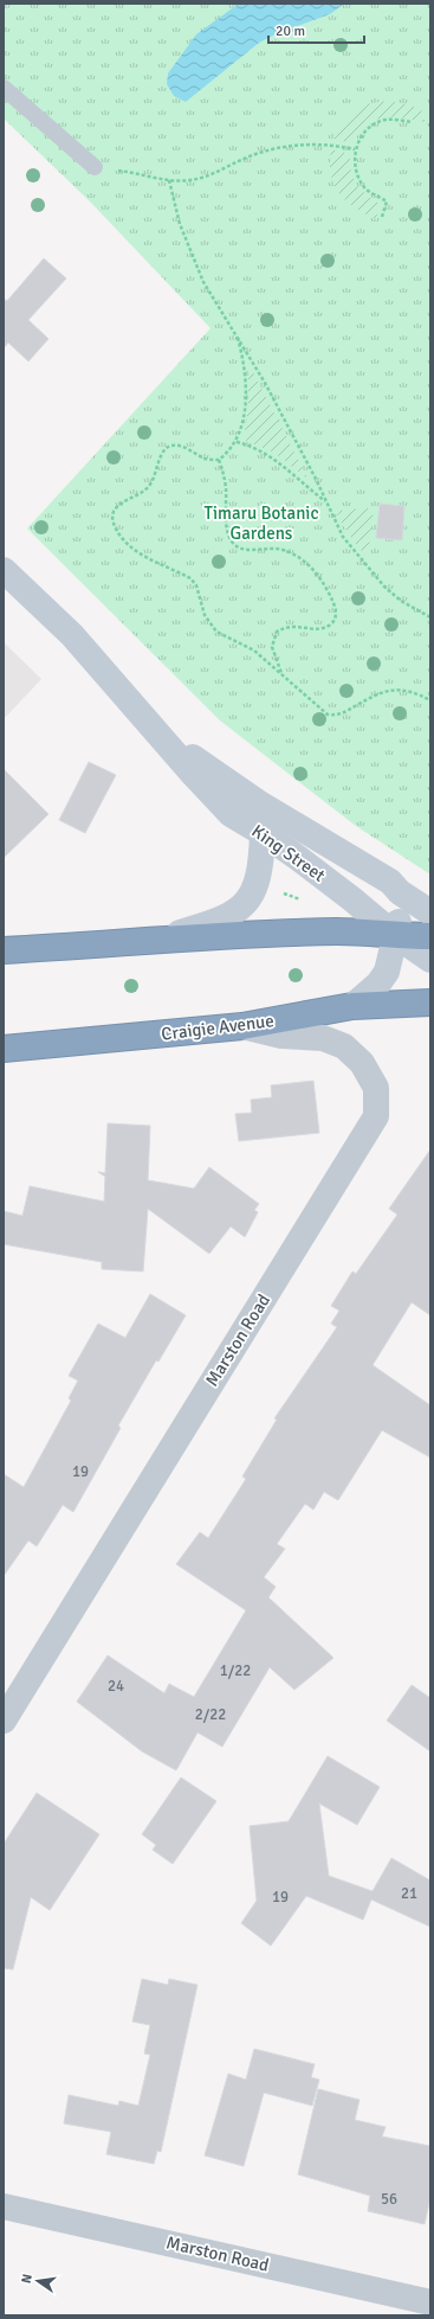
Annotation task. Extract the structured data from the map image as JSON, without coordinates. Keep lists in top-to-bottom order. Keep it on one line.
{"streets":{"highway":["Craigie Avenue"],"main road":["King Street"],"street":["Marston Road"]},"crossings":[["Craigie Avenue","Marston Road"]],"parks":["Timaru Botanic Gardens"],"house_numbers":["19","1/22","24","2/22","21","19","56"],"scale_bar":"20 m","north":"left"}
